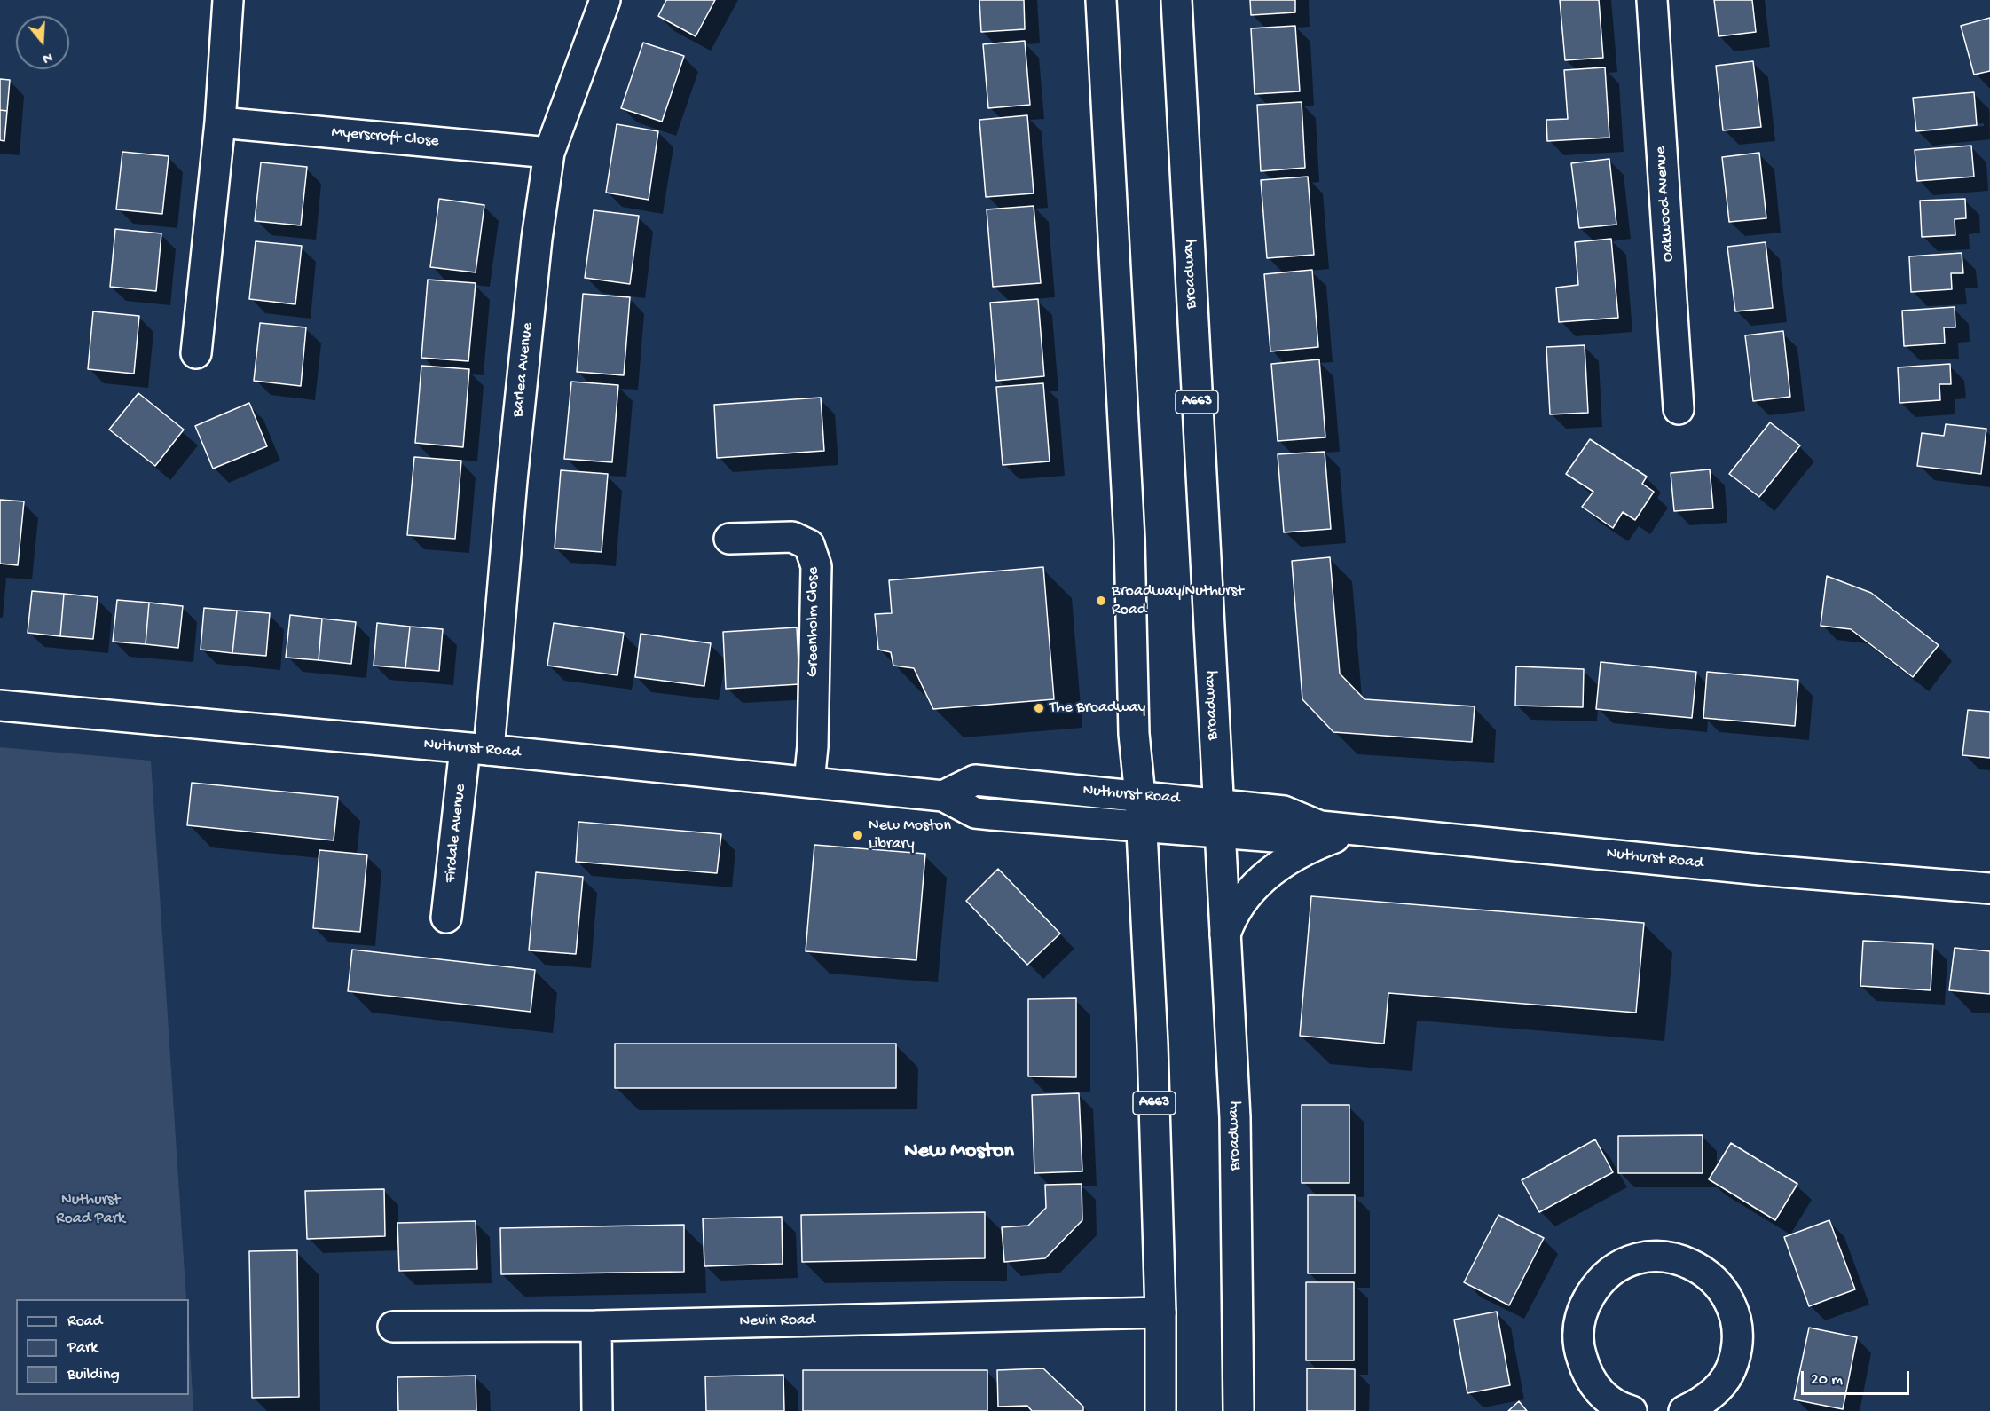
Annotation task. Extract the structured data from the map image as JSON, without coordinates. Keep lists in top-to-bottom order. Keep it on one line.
{"streets":{"main road":["Myerscroft Close","Oakwood Avenue","Broadway","Barlea Avenue","A663","Greenholm Close","Nuthurst Road","Firdale Avenue","Nevin Road"]},"crossings":[["Myerscroft Close","Barlea Avenue"],["Broadway","Nuthurst Road"],["Barlea Avenue","Nuthurst Road"],["Barlea Avenue","Firdale Avenue"],["A663","Nuthurst Road"],["A663","Nevin Road"],["Greenholm Close","Nuthurst Road"],["Nuthurst Road","Firdale Avenue"]],"districts":["New Moston"],"parks":["Nuthurst Road Park"],"places":["Broadway/Nuthurst Road","The Broadway","New Moston Library"],"legend":["Road","Park","Building"],"scale_bar":"20 m","north":"bottom"}
